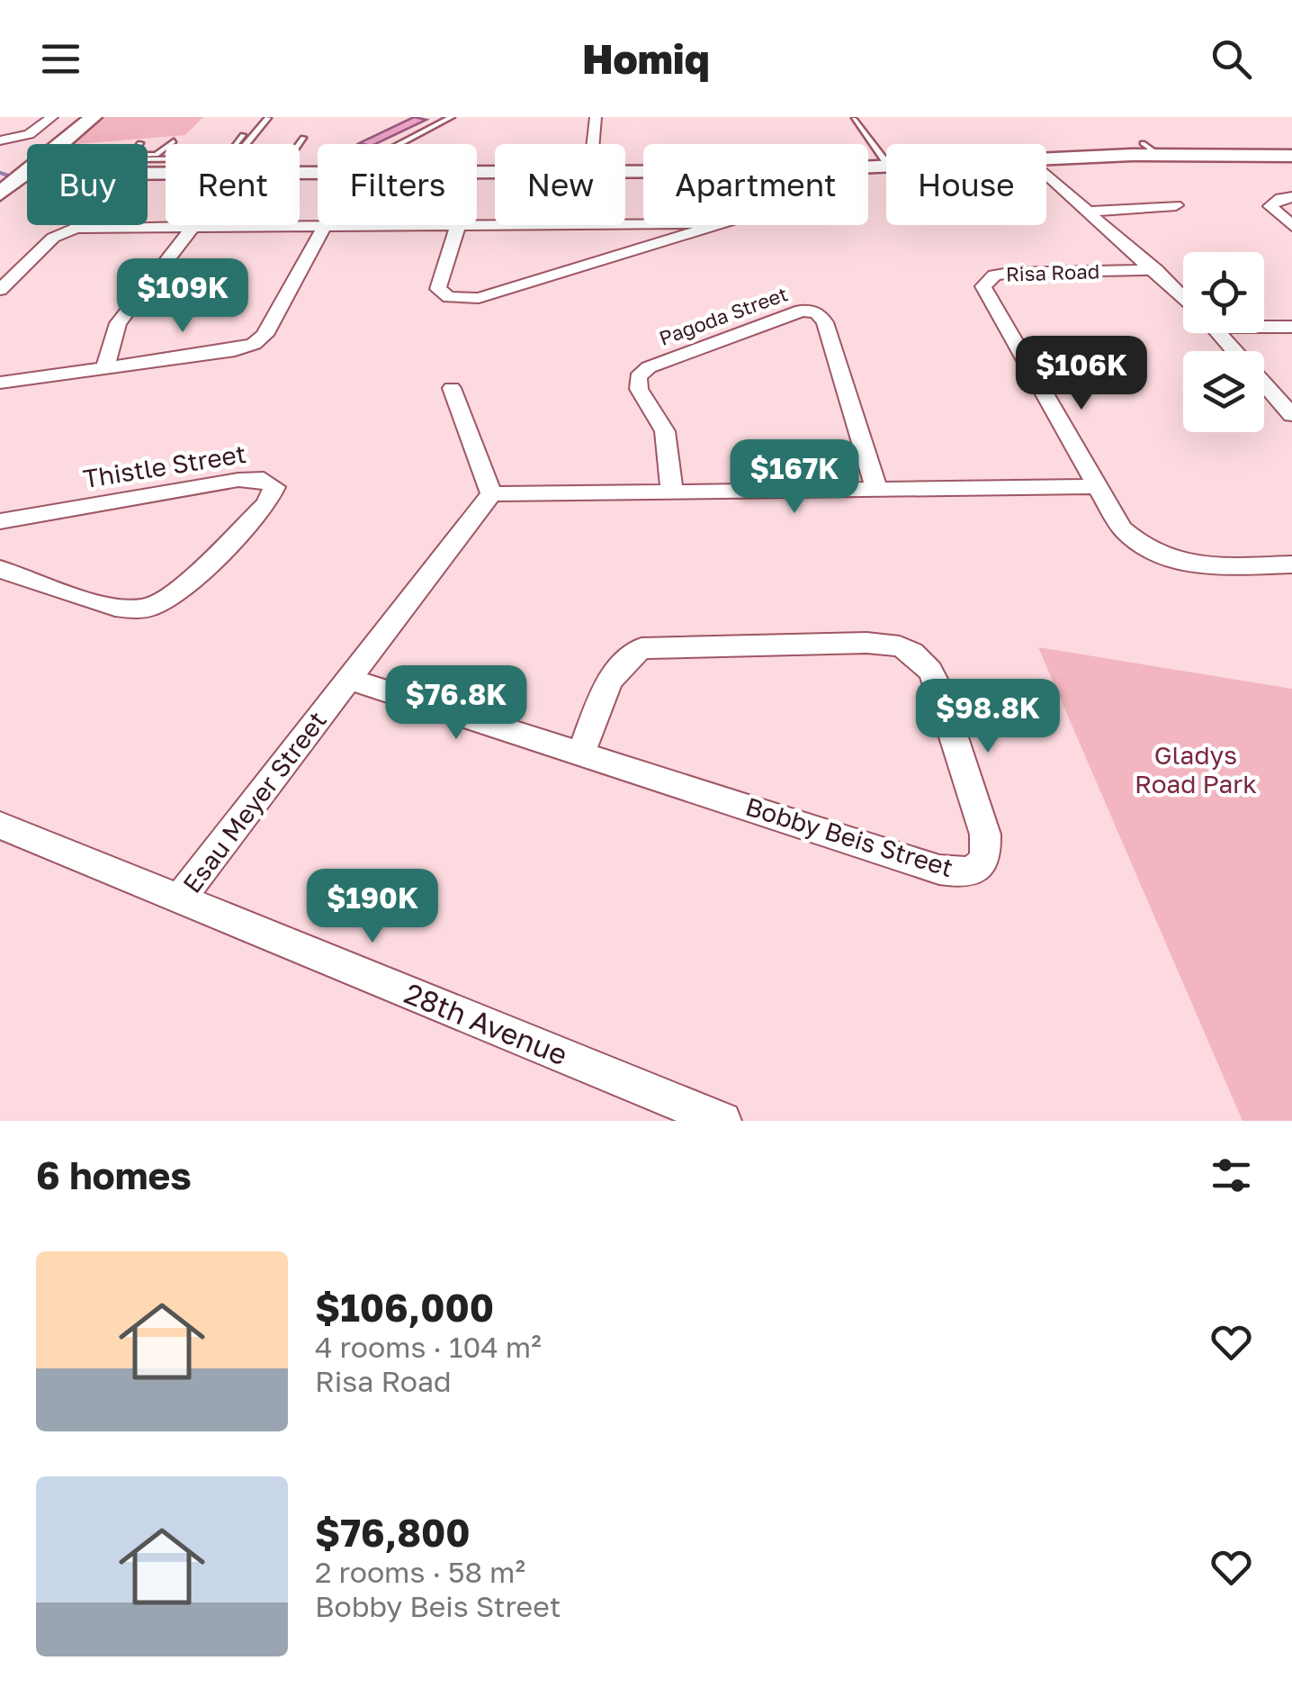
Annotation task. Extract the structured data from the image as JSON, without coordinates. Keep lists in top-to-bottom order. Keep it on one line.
{"streets":{"street":["Risa Road","Pagoda Street","Thistle Street","Esau Meyer Street","Bobby Beis Street","28th Avenue"]},"crossings":[["Esau Meyer Street","Bobby Beis Street"],["Esau Meyer Street","28th Avenue"]],"parks":["Gladys Road Park"],"page":{"header":"Homiq","chip":["Buy","Rent","Filters","New","Apartment","House"],"price":["$109K","$106K","$167K","$76.8K","$98.8K","$190K"],"heading":"6 homes","list":[{"name":"$106,000","note":"4 rooms · 104 m² · Risa Road"},{"name":"$76,800","note":"2 rooms · 58 m² · Bobby Beis Street"}]}}
